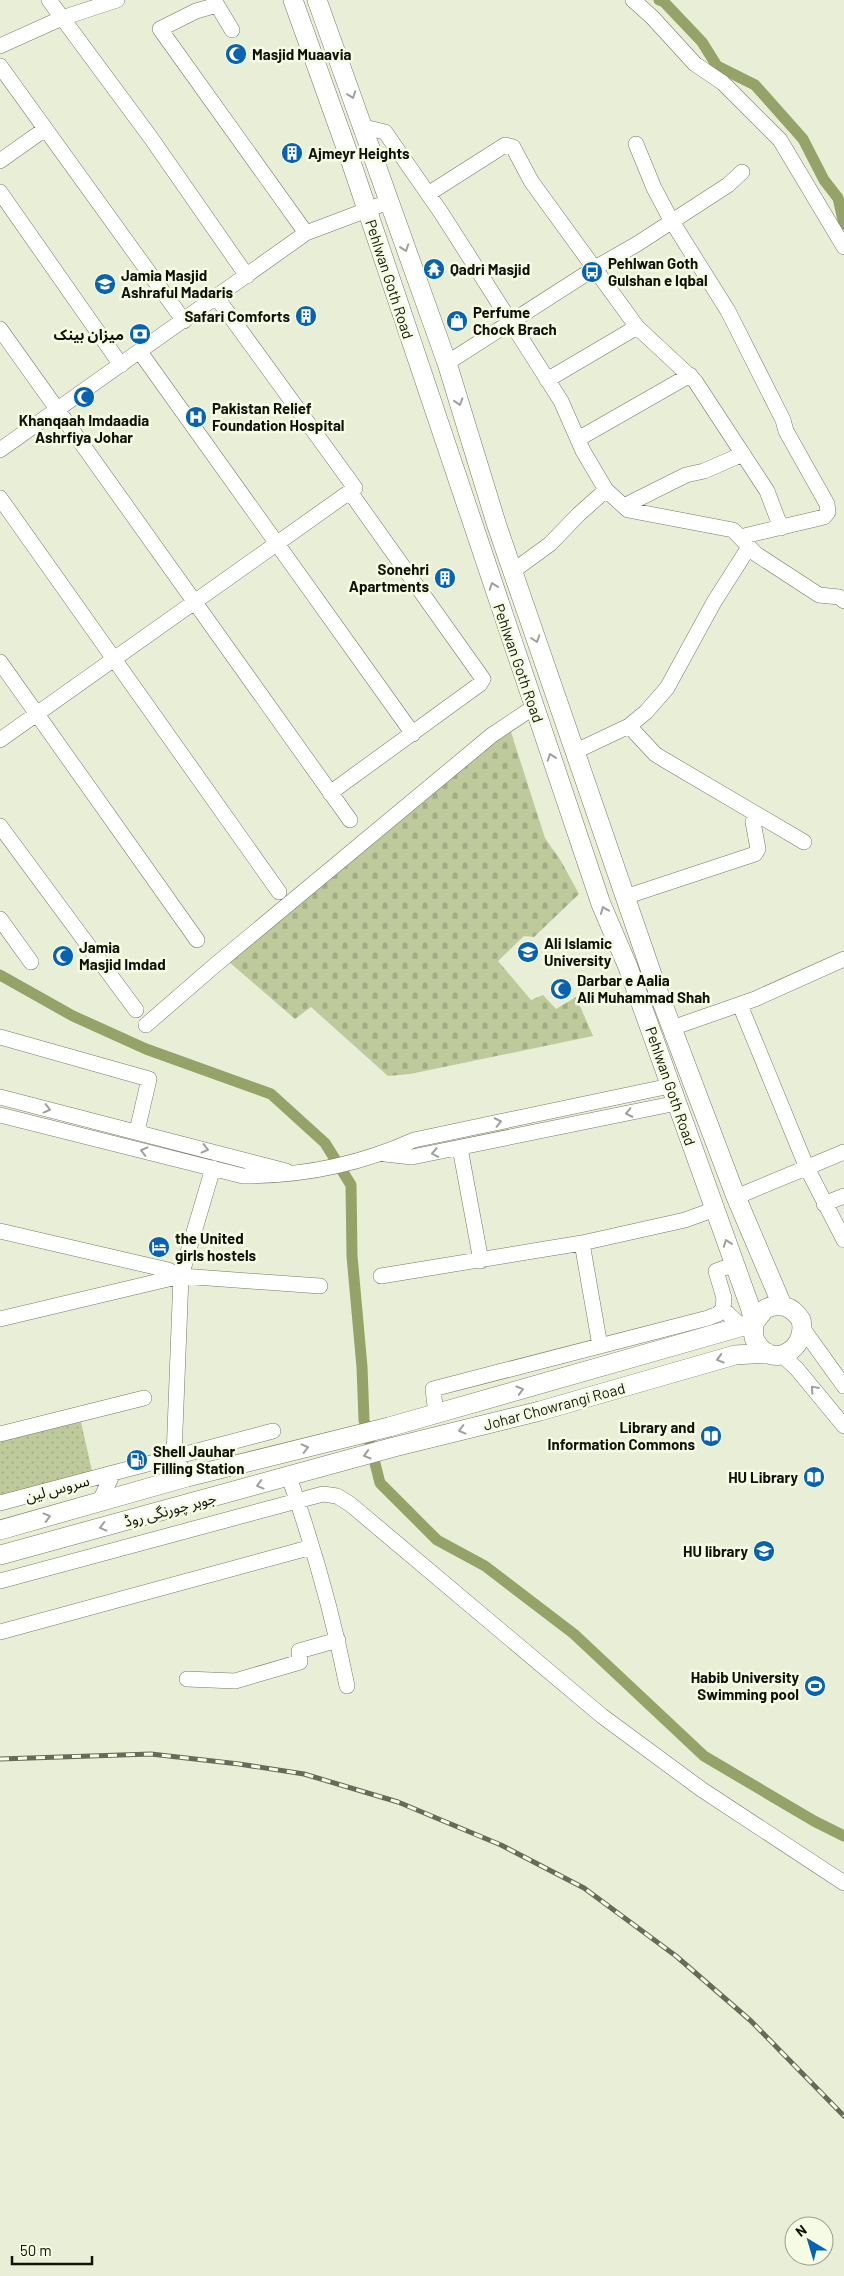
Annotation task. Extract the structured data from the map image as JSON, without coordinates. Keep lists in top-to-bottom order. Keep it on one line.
{"streets":{"main road":["Pehlwan Goth Road","Johar Chowrangi Road","جوہر چورنگی روڈ"],"street":["سروس لین"]},"crossings":[["Pehlwan Goth Road","Johar Chowrangi Road"],["Johar Chowrangi Road","جوہر چورنگی روڈ"]],"places":{"mosque":["Masjid Muaavia","Khanqaah Imdaadia Ashrfiya Johar","Jamia Masjid Imdad","Darbar e Aalia Ali Muhammad Shah"],"building":["Ajmeyr Heights","Safari Comforts","Sonehri Apartments"],"temple":["Qadri Masjid"],"bus stop":["Pehlwan Goth Gulshan e Iqbal"],"school or university":["Jamia Masjid Ashraful Madaris","Ali Islamic University","HU library"],"shop":["Perfume Chock Brach"],"bank":["میزان بینک"],"hospital":["Pakistan Relief Foundation Hospital"],"hotel":["the United girls hostels"],"library":["Library and Information Commons","HU Library"],"fuel station":["Shell Jauhar Filling Station"],"sports":["Habib University Swimming pool"]},"scale_bar":"50 m","north":"top left"}
